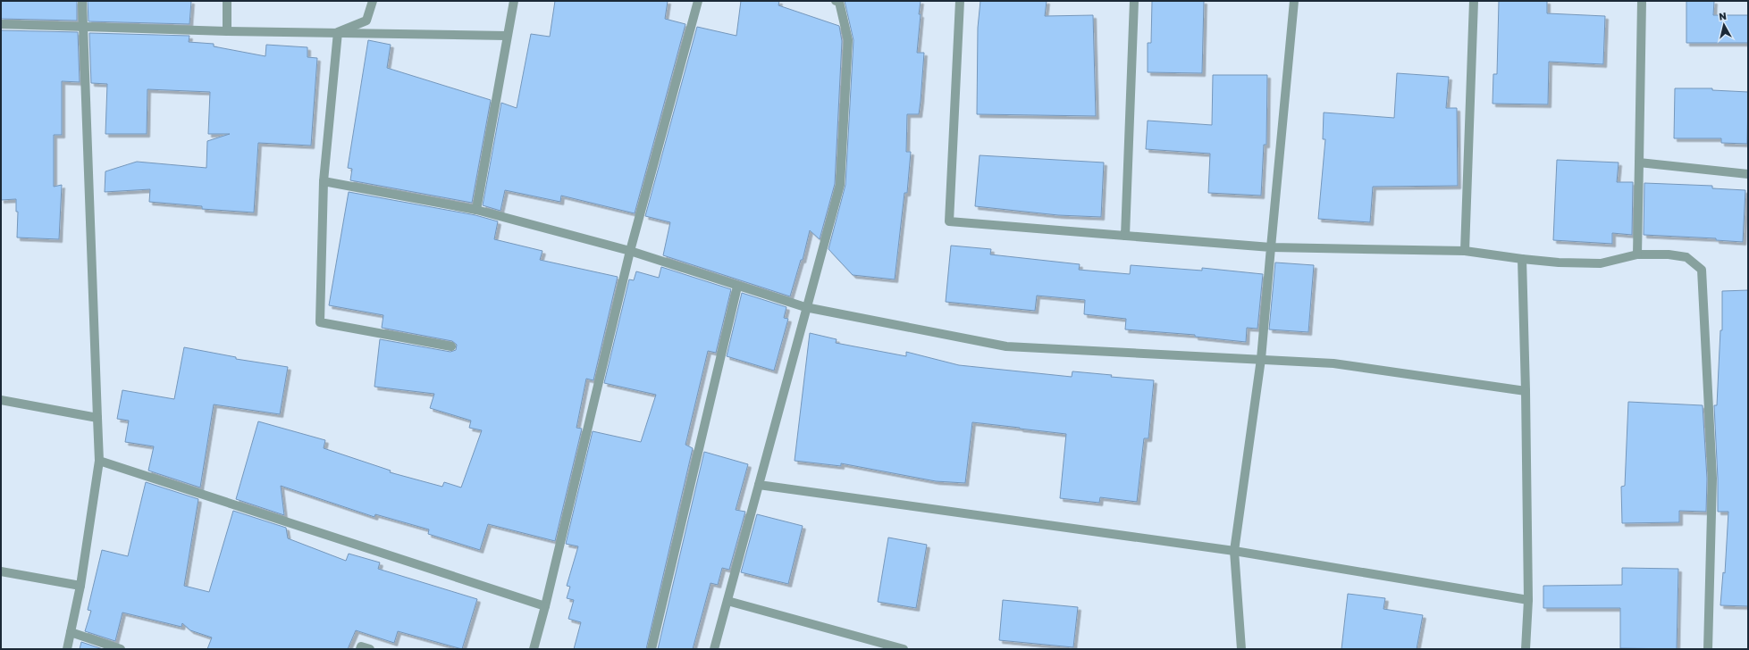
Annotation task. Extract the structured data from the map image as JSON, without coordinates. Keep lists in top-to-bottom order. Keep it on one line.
{"north":"top"}
